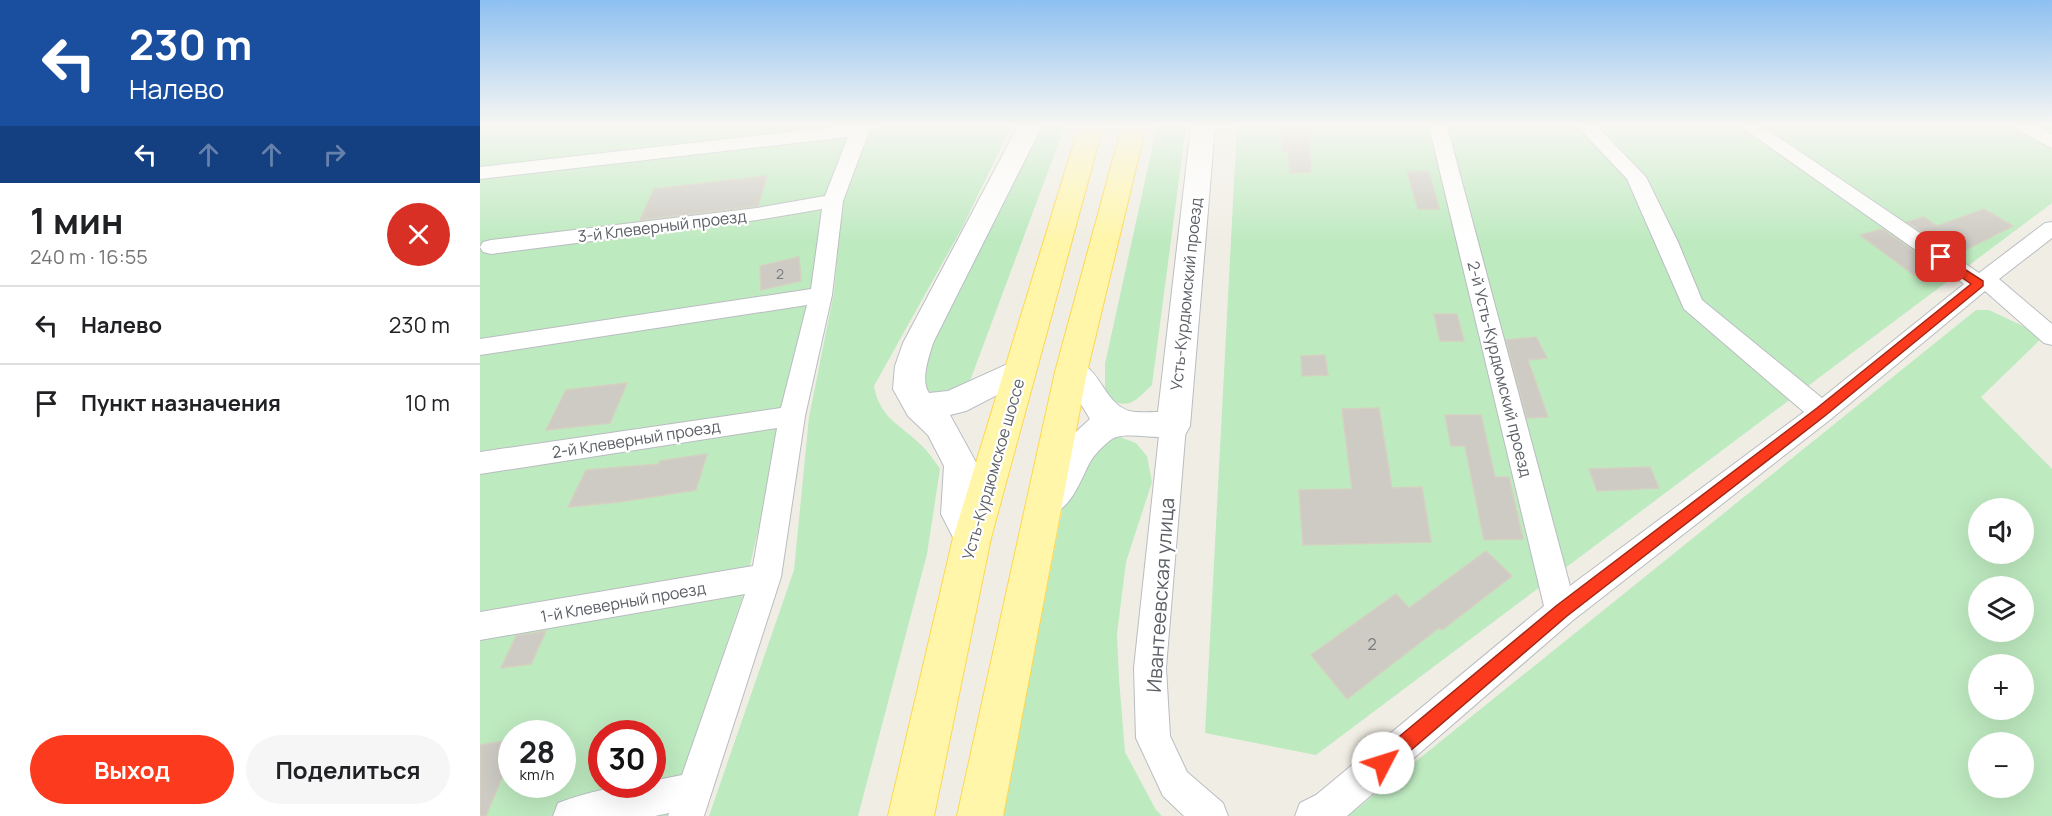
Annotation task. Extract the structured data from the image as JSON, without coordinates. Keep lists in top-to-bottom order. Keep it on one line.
{"streets":{"main road":["Усть-Курдюмское шоссе"],"street":["3-й Клеверный проезд","Усть-Курдюмский проезд","2-й Усть-Курдюмский проезд","2-й Клеверный проезд","Ивантеевская улица","1-й Клеверный проезд"]},"crossings":[["Усть-Курдюмский проезд","Ивантеевская улица"]],"house_numbers":["2","2"],"page":{"turn":["230 m","Налево"],"heading":["1 мин","240 m · 16:55"],"list":[{"name":"Налево","value":"230 m"},{"name":"Пункт назначения","value":"10 m"}],"map_buttons":["+","−"],"speed":"28 km/h","limit":"30","buttons":["Выход","Поделиться"]}}
